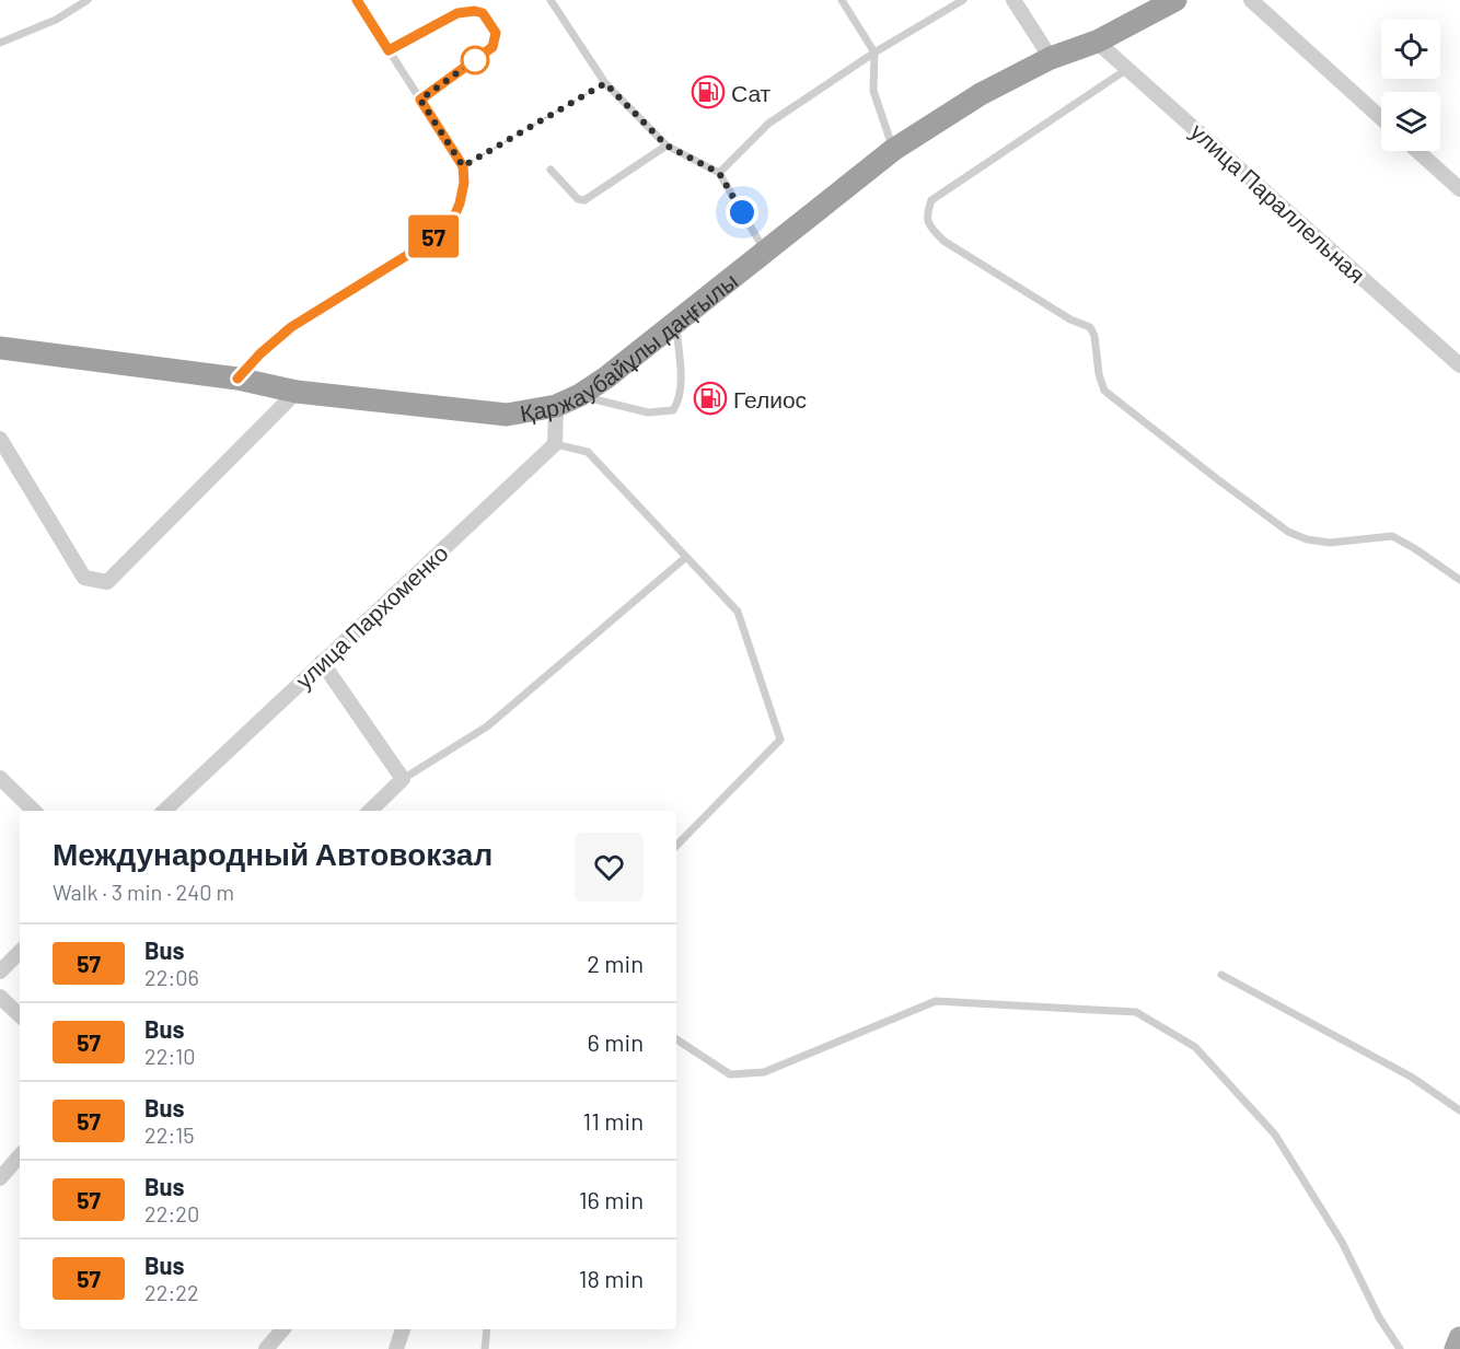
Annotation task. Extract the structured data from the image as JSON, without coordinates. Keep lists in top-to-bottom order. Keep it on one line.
{"streets":{"highway":["Қаржаубайұлы даңғылы"],"street":["улица Параллельная","улица Пархоменко"]},"crossings":[["улица Параллельная","Қаржаубайұлы даңғылы"]],"places":{"fuel station":["Сат","Гелиос"]},"lines":["bus line 57"],"page":{"on_map":"57","heading":["Международный Автовокзал","Walk · 3 min · 240 m"],"list":[{"mark":"57","name":"Bus","note":"22:06","value":"2 min"},{"mark":"57","name":"Bus","note":"22:10","value":"6 min"},{"mark":"57","name":"Bus","note":"22:15","value":"11 min"},{"mark":"57","name":"Bus","note":"22:20","value":"16 min"},{"mark":"57","name":"Bus","note":"22:22","value":"18 min"}]}}
